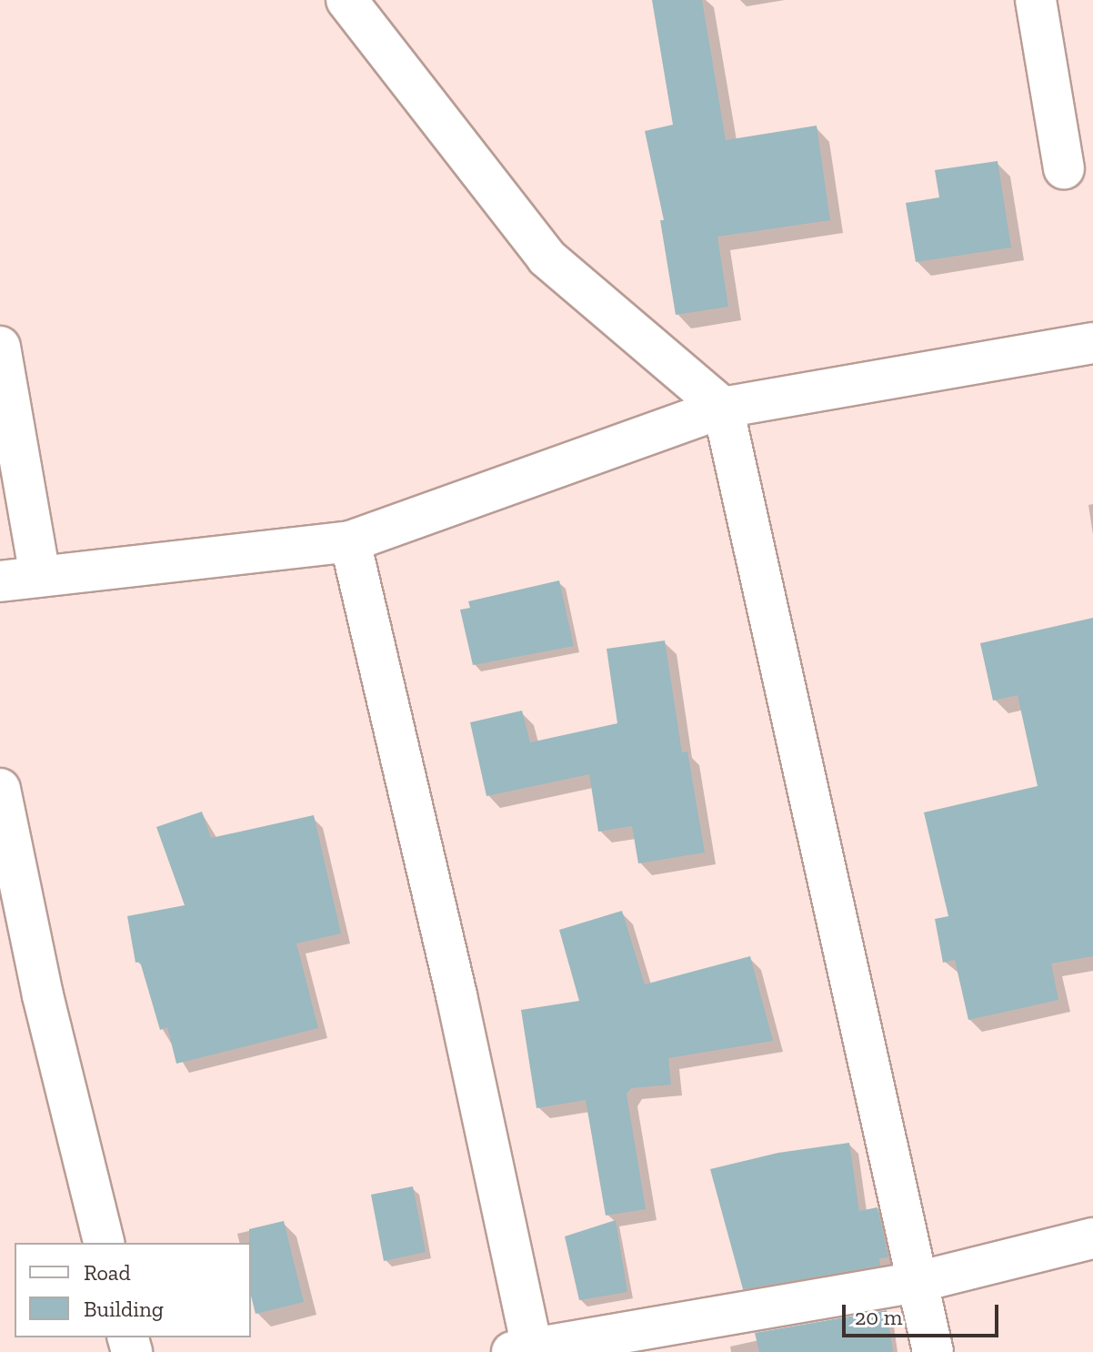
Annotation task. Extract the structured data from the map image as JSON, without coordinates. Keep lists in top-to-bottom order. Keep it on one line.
{"legend":["Road","Building"],"scale_bar":"20 m"}
